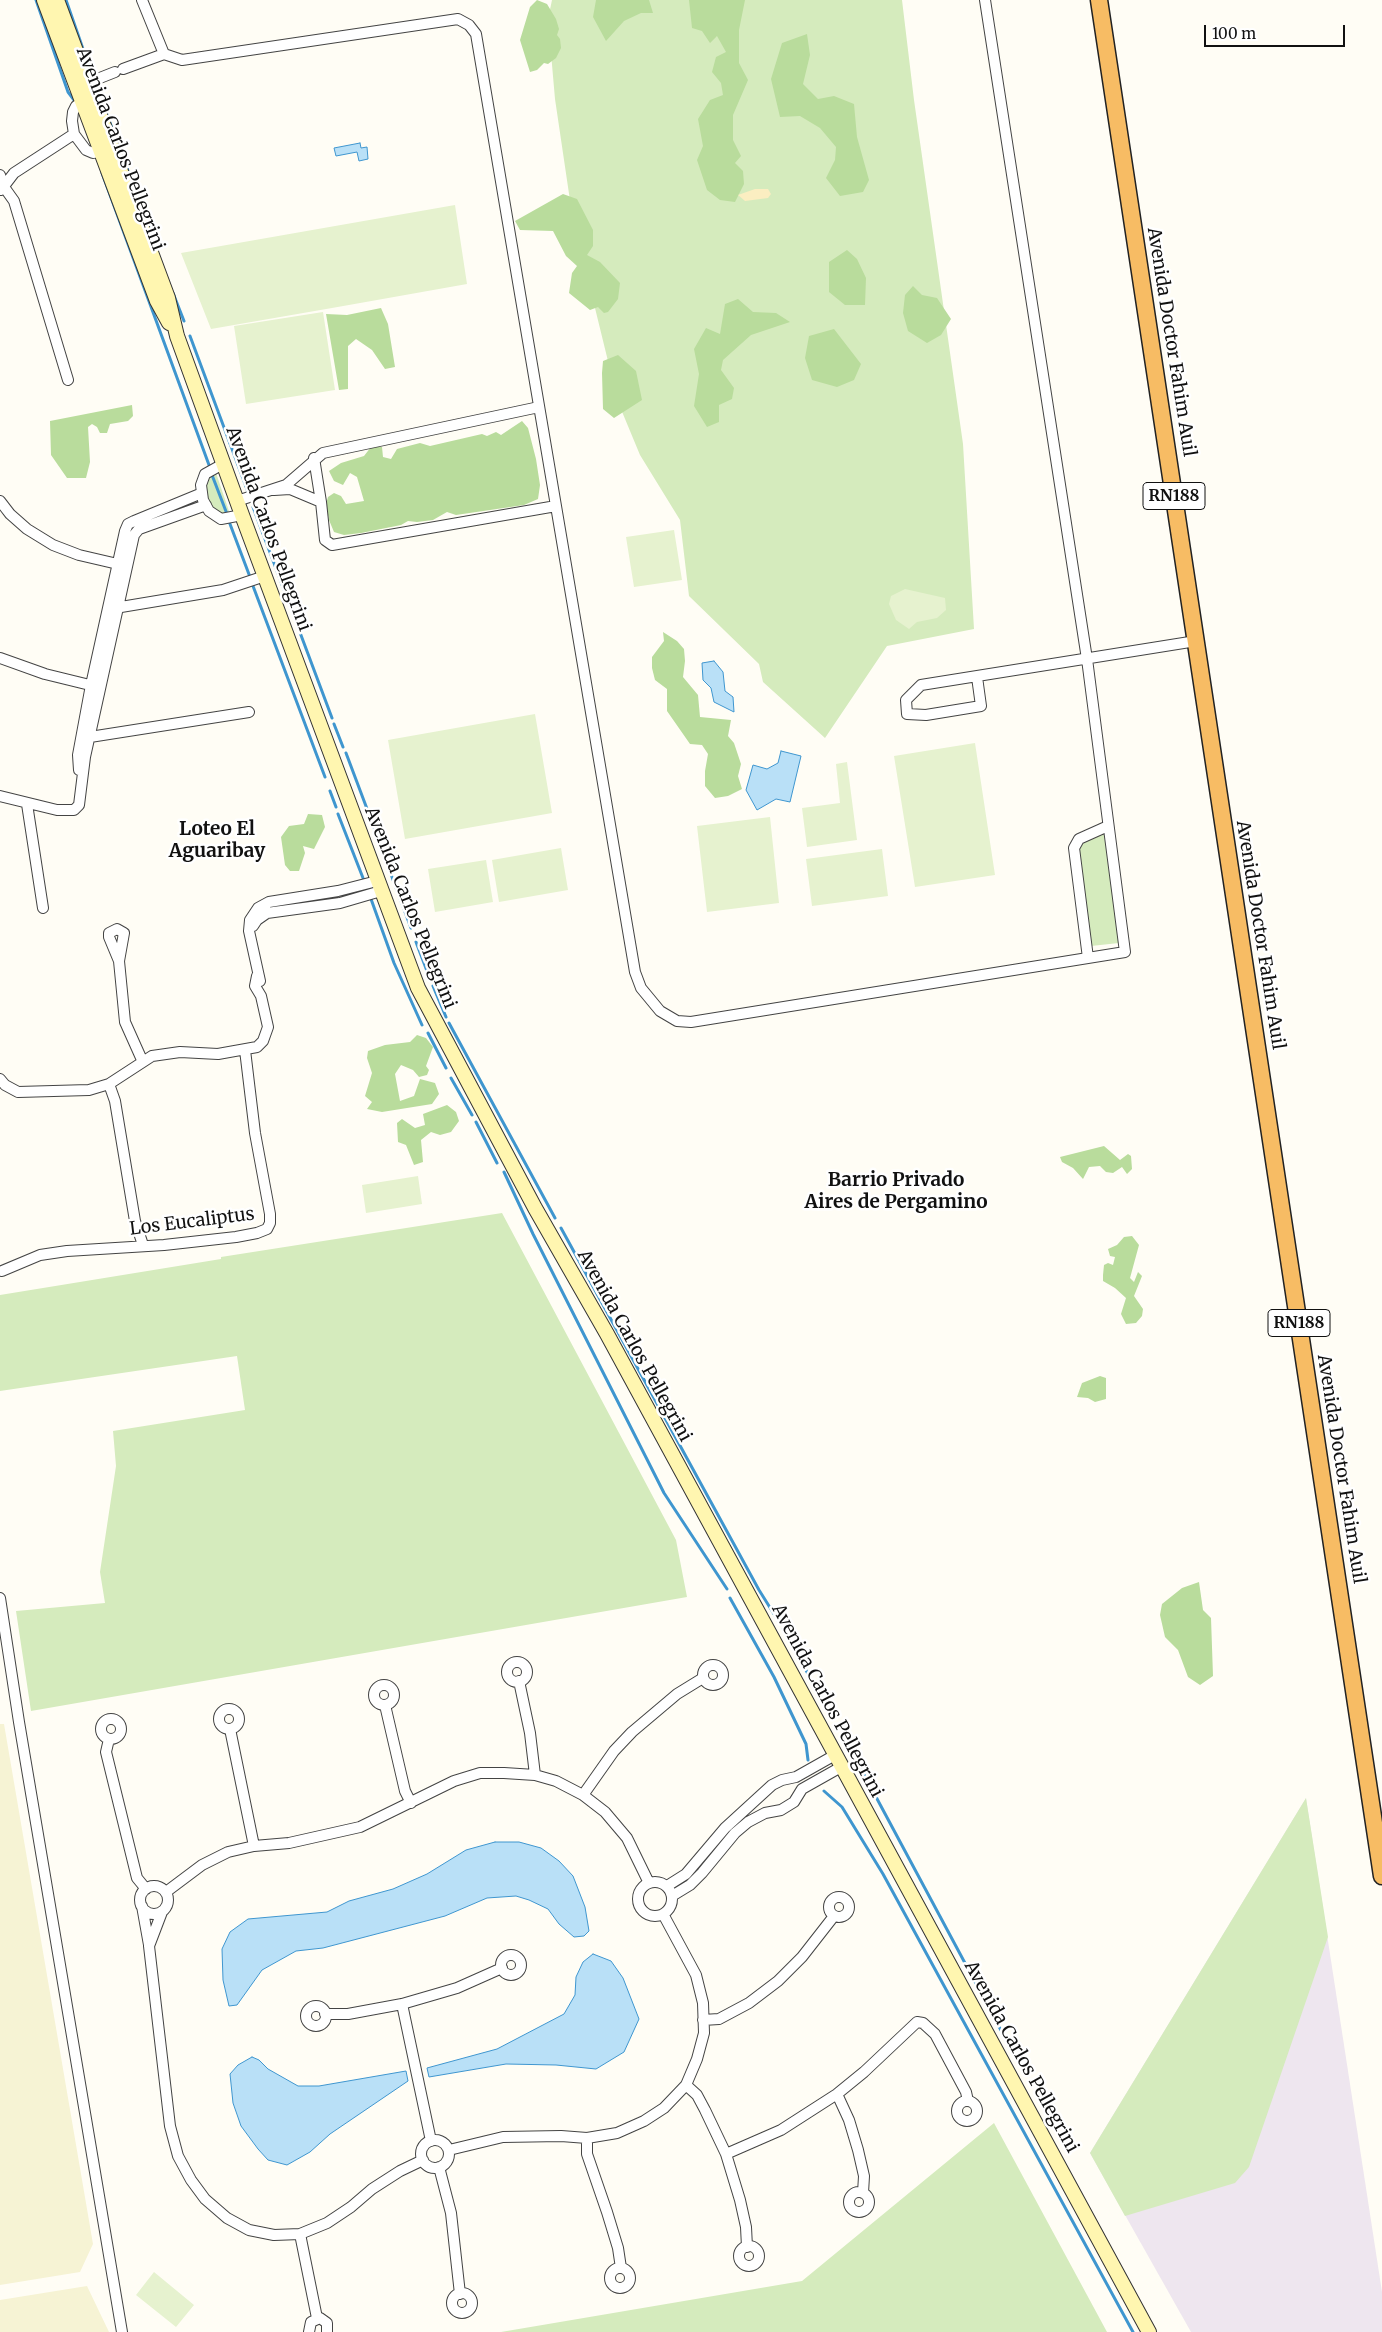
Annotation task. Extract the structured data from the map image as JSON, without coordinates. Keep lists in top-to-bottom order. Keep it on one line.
{"streets":{"highway":["Avenida Doctor Fahim Auil","RN188"],"main road":["Avenida Carlos Pellegrini"],"street":["Los Eucaliptus"]},"districts":["Loteo El Aguaribay","Barrio Privado Aires de Pergamino"],"scale_bar":"100 m"}
